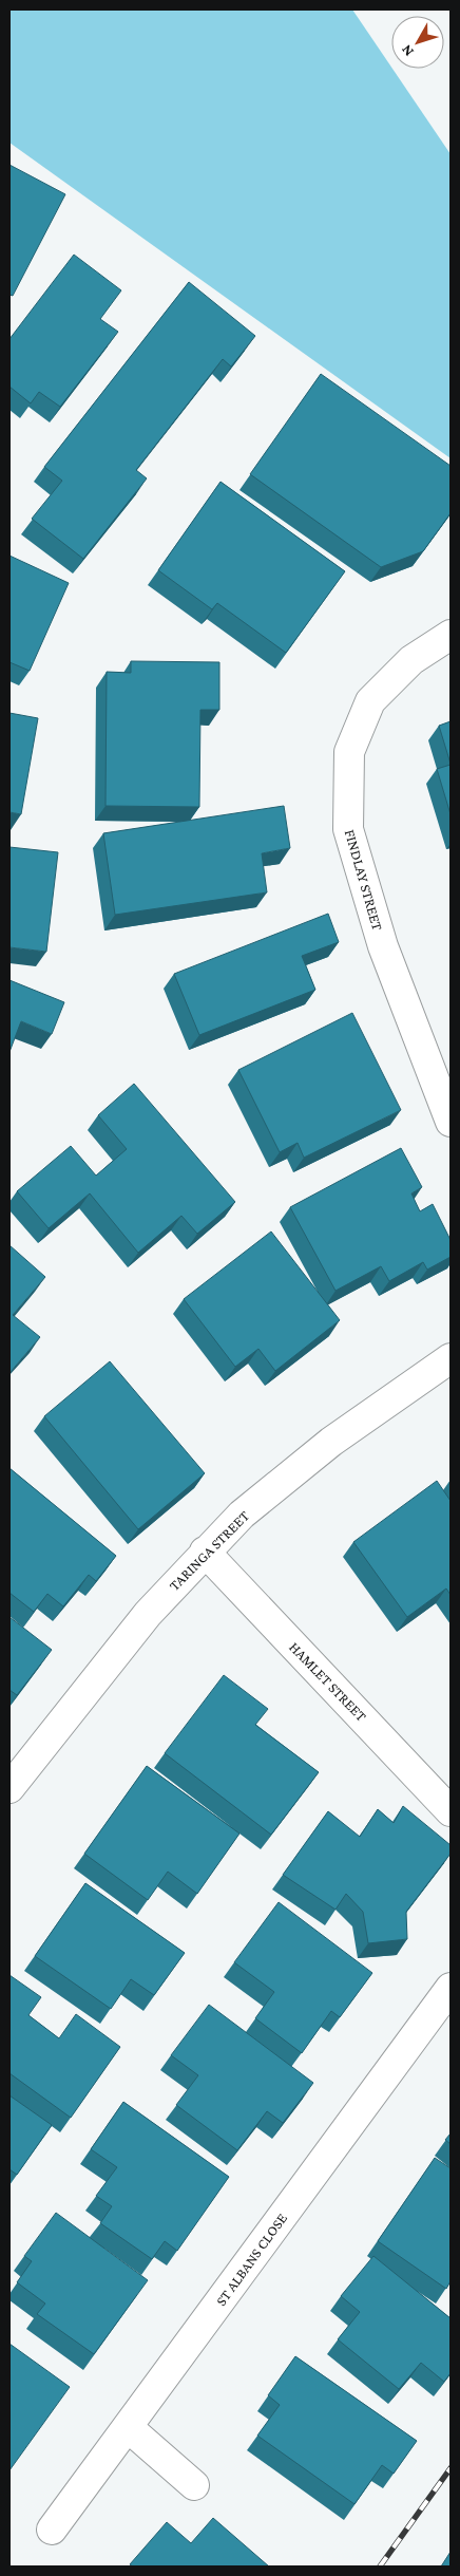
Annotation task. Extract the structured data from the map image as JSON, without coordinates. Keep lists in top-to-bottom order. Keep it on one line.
{"streets":{"street":["FINDLAY STREET","TARINGA STREET","HAMLET STREET","ST ALBANS CLOSE"]},"crossings":[["TARINGA STREET","HAMLET STREET"]],"north":"bottom left"}
